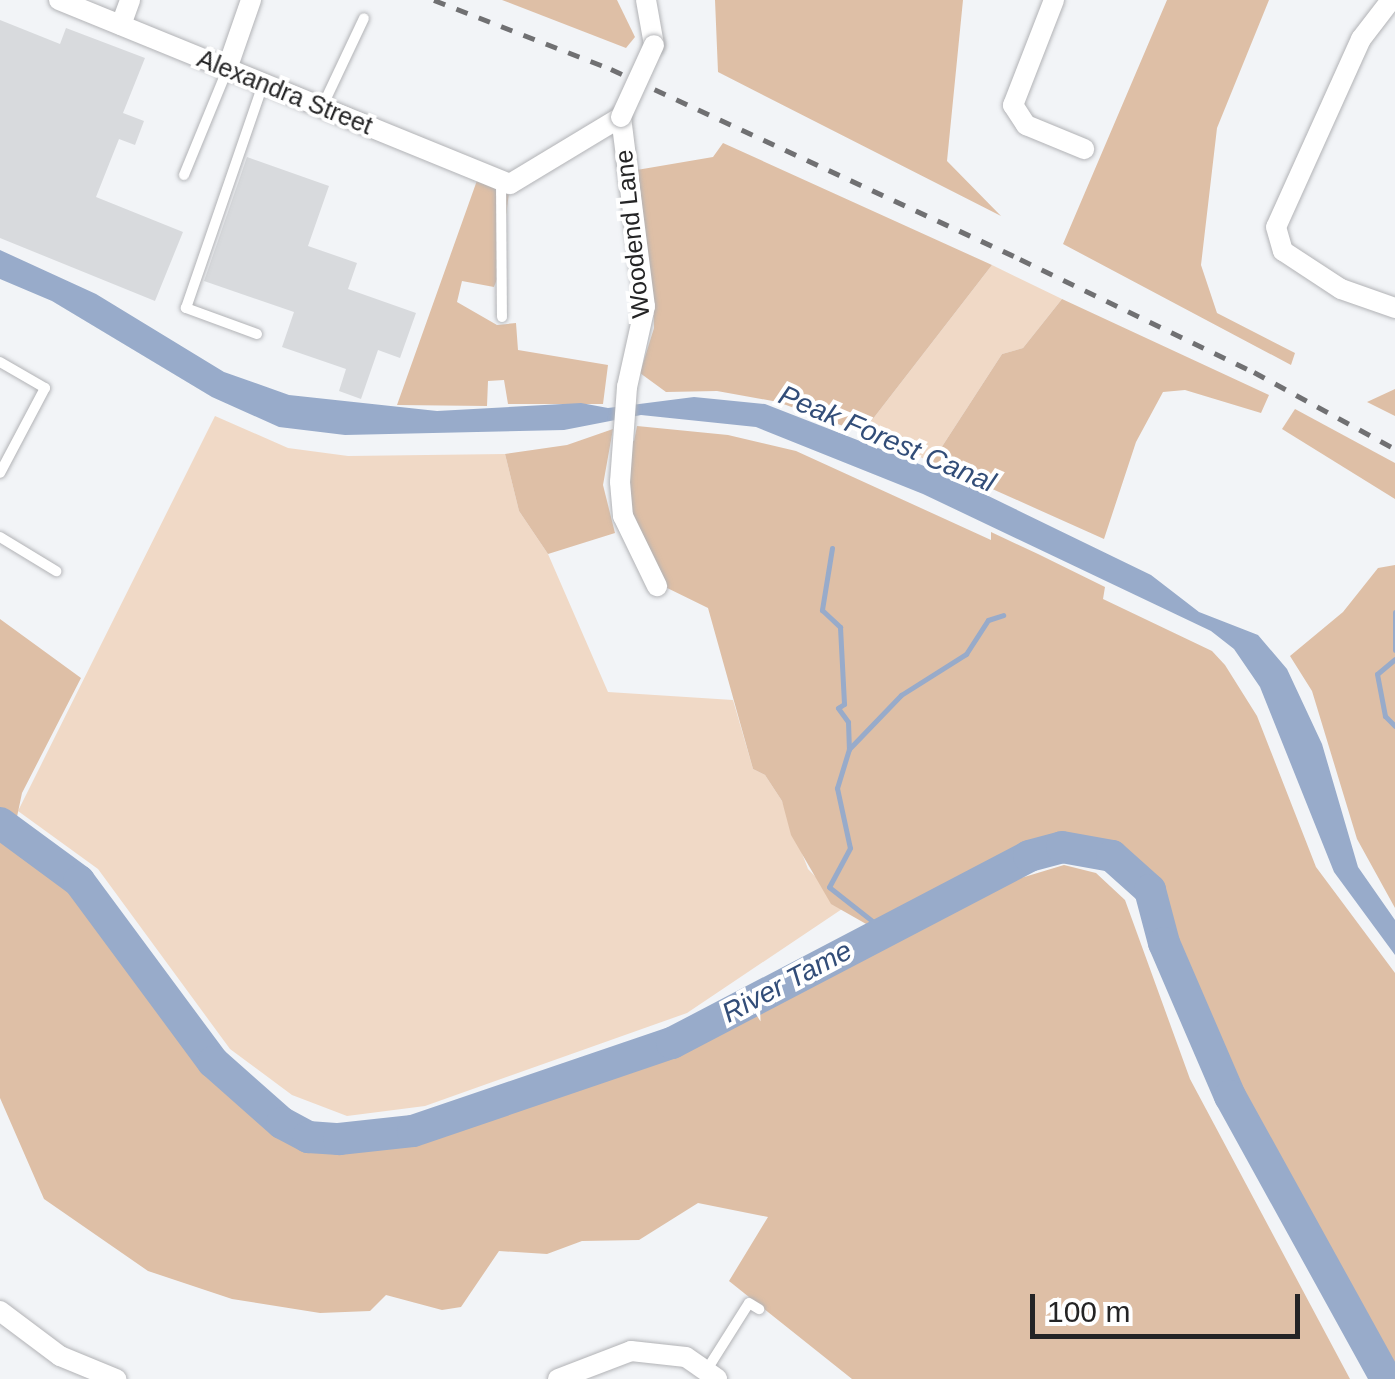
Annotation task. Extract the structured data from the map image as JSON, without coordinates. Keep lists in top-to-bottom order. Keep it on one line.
{"streets":{"street":["Alexandra Street","Woodend Lane"]},"water":["Peak Forest Canal","River Tame"],"scale_bar":"100 m"}
